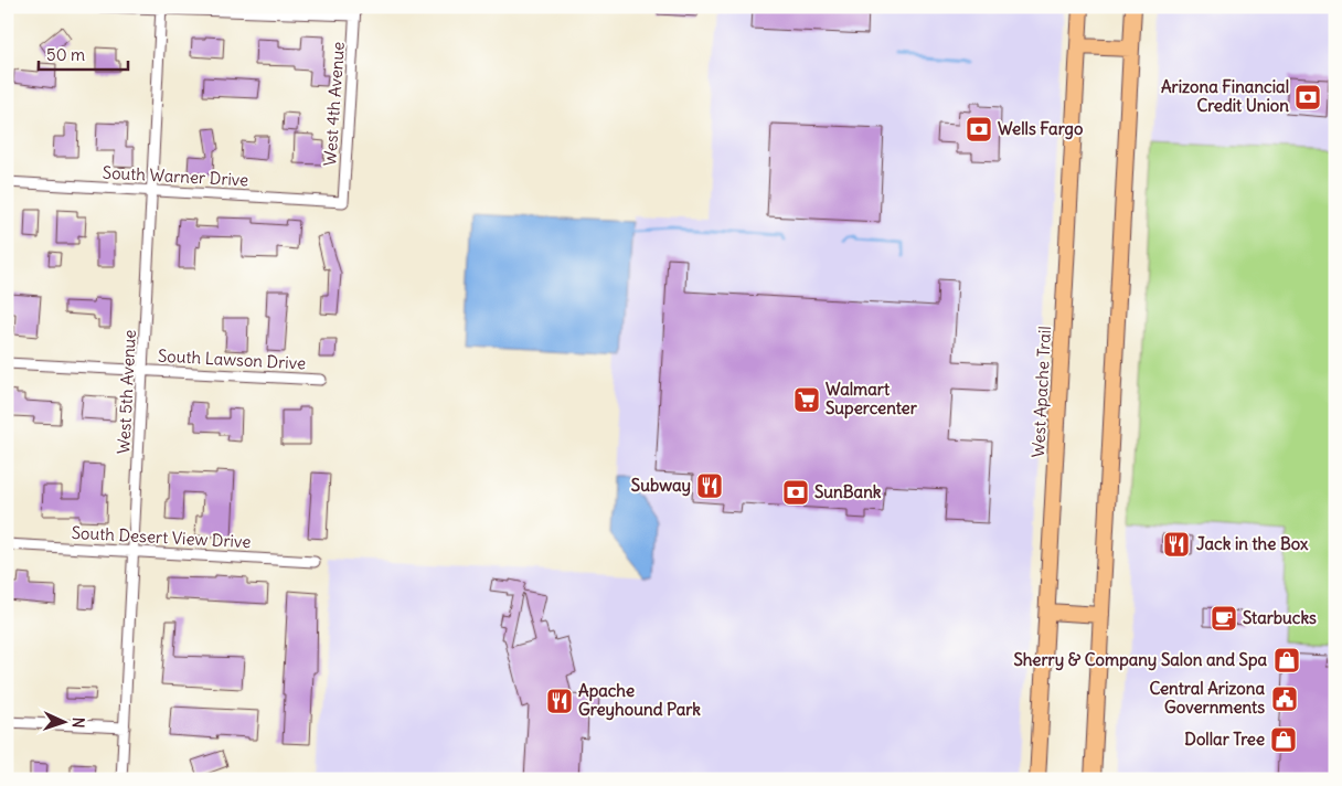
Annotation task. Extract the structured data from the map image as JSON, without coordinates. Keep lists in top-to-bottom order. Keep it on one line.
{"streets":{"main road":["West Apache Trail"],"street":["West 4th Avenue","South Warner Drive","South Lawson Drive","West 5th Avenue","South Desert View Drive"]},"crossings":[["West 4th Avenue","South Warner Drive"],["South Warner Drive","West 5th Avenue"],["South Lawson Drive","West 5th Avenue"],["West 5th Avenue","South Desert View Drive"]],"places":{"bank":["Arizona Financial Credit Union","Wells Fargo","SunBank"],"supermarket":["Walmart Supercenter"],"restaurant":["Subway","Jack in the Box","Apache Greyhound Park"],"cafe":["Starbucks"],"shop":["Sherry & Company Salon and Spa","Dollar Tree"],"public building":["Central Arizona Governments"]},"scale_bar":"50 m","north":"right"}
